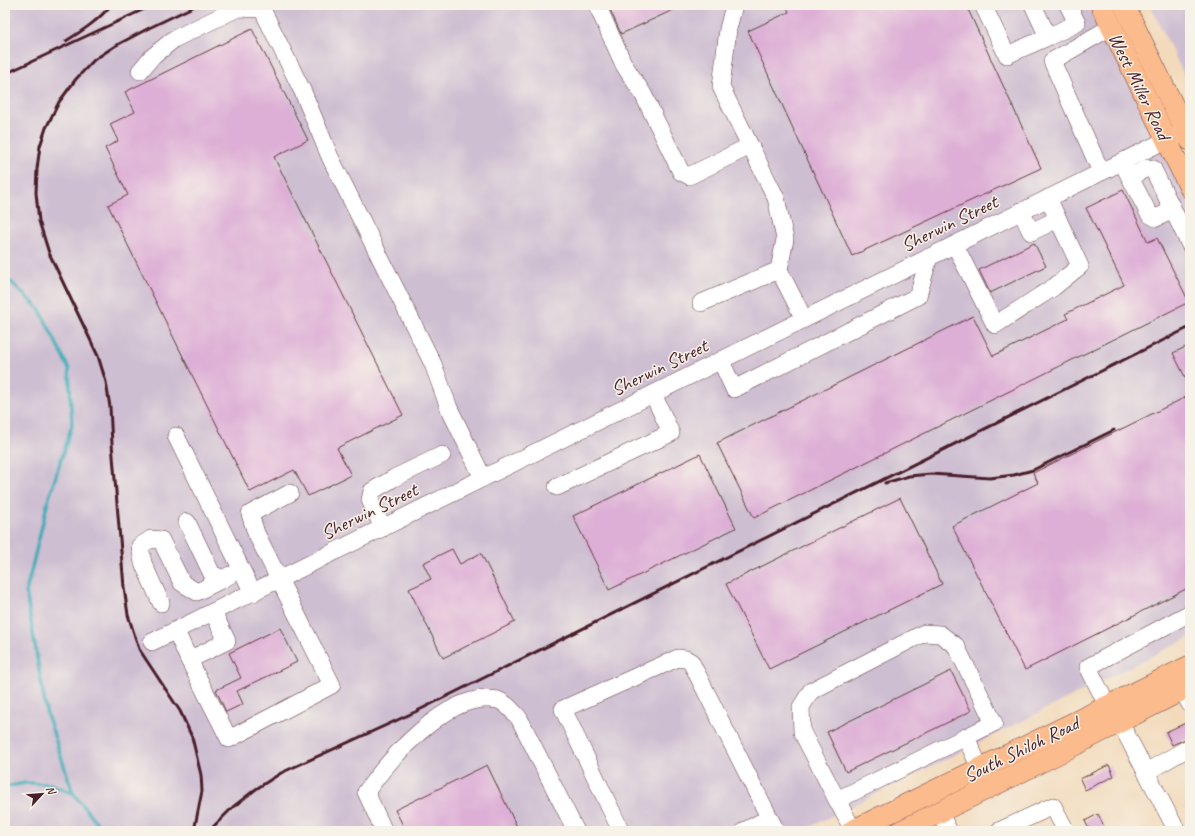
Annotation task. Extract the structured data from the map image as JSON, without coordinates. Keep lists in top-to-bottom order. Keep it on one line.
{"streets":{"main road":["West Miller Road","South Shiloh Road"],"street":["Sherwin Street"]},"crossings":[["West Miller Road","Sherwin Street"]],"north":"top right"}
